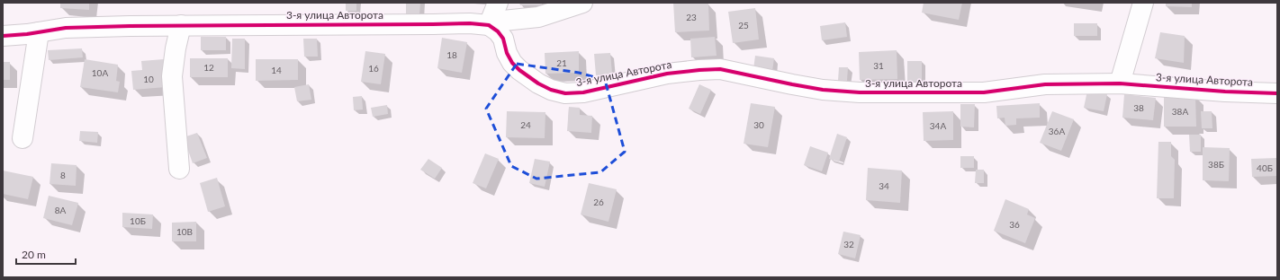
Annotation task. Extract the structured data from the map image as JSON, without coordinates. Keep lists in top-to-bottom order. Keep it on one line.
{"streets":{"street":["3-я улица Авторота"]},"house_numbers":["23","25","18","21","31","12","16","14","10А","10","38","38А","24","30","34А","36А","38Б","40Б","8","34","26","8А","10Б","36","10В","32"],"scale_bar":"20 m"}
